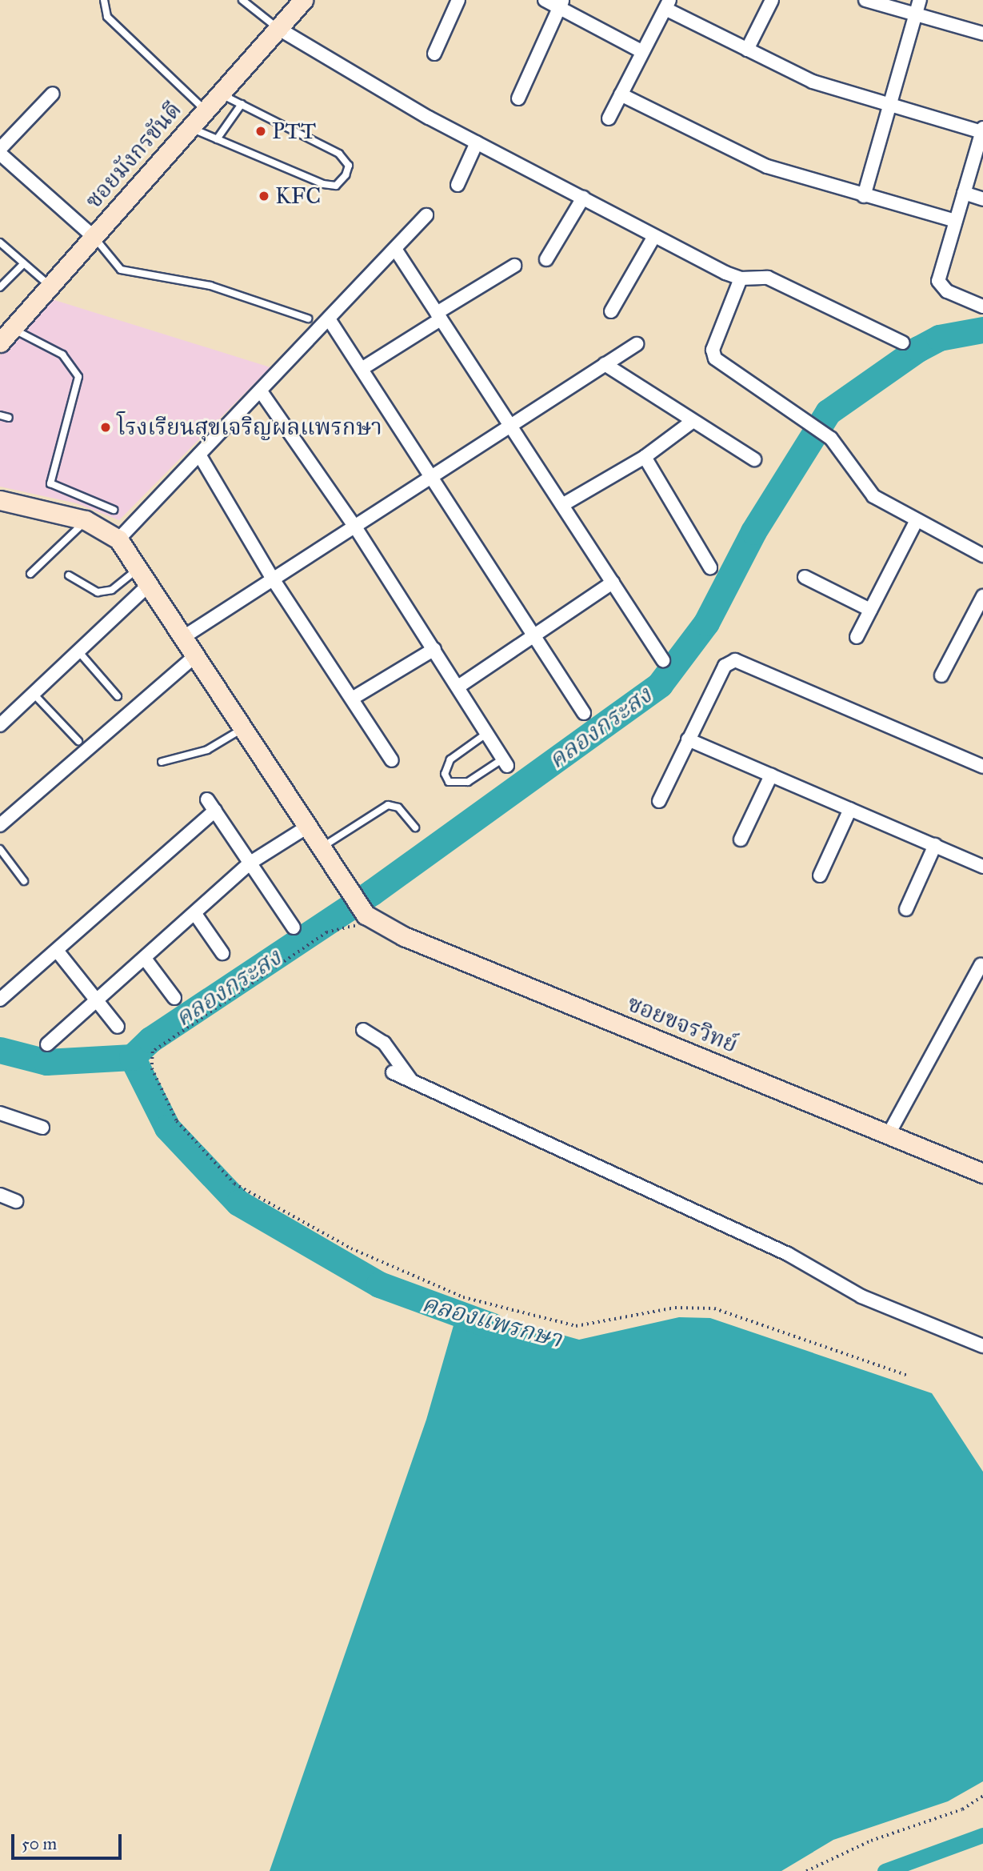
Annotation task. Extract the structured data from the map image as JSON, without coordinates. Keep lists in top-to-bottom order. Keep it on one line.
{"streets":{"street":["ซอยมังกรขันดี","ซอยขจรวิทย์"]},"water":["คลองกระสง","คลองแพรกษา"],"places":["PTT","KFC","โรงเรียนสุขเจริญผลแพรกษา"],"scale_bar":"50 m"}
